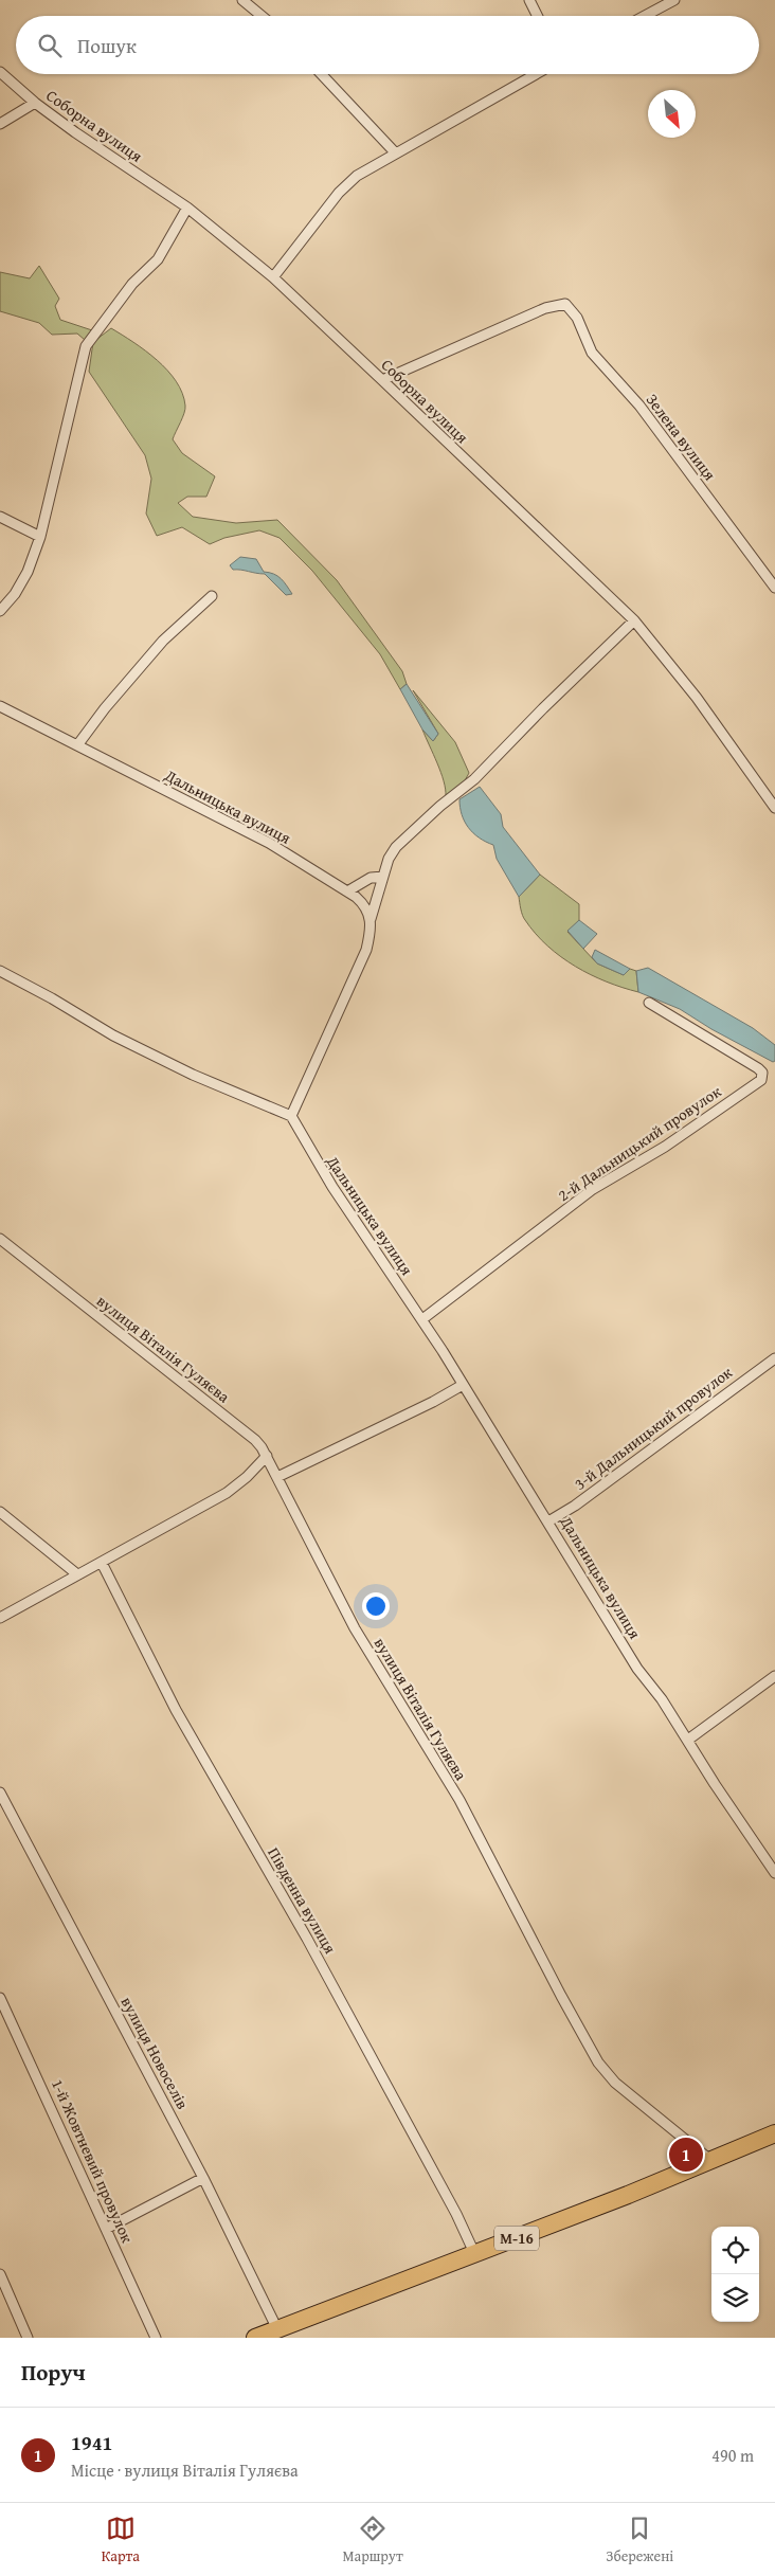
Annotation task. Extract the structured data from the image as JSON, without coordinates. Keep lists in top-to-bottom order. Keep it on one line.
{"streets":{"highway":["М-16"],"street":["Соборна вулиця","Зелена вулиця","Дальницька вулиця","2-й Дальницький провулок","вулиця Віталія Гуляєва","3-й Дальницький провулок","Південна вулиця","вулиця Новоселів","1-й Жовтневий провулок"]},"crossings":[["Соборна вулиця","Зелена вулиця"],["Дальницька вулиця","2-й Дальницький провулок"],["Дальницька вулиця","3-й Дальницький провулок"],["вулиця Віталія Гуляєва","М-16"],["Південна вулиця","М-16"],["вулиця Новоселів","М-16"]],"north":"bottom right","page":{"search":"Пошук","pins":"1","heading":"Поруч","list":[{"mark":"1","name":"1941","note":"Місце · вулиця Віталія Гуляєва","value":"490 m"}],"nav":["Карта","Маршрут","Збережені"]}}
